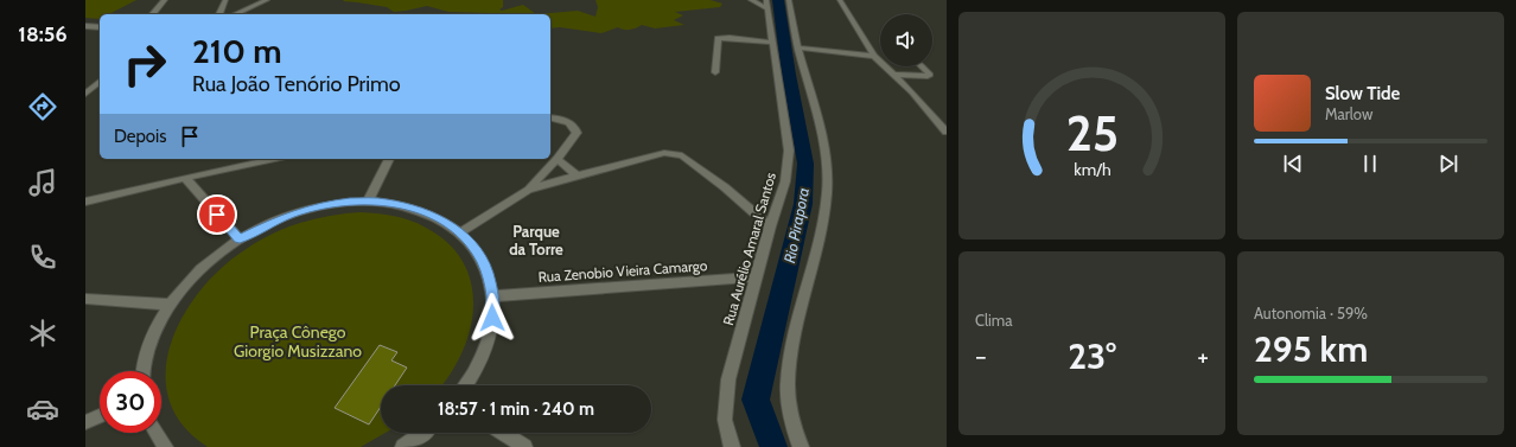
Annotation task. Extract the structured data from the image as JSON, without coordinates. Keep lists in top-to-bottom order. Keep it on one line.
{"streets":{"street":["Rua Aurélio Amaral Santos","Rua Zenobio Vieira Camargo"]},"crossings":[["Rua Aurélio Amaral Santos","Rua Zenobio Vieira Camargo"]],"districts":["Parque da Torre"],"water":["Rio Pirapora"],"parks":["Praça Cônego Giorgio Musizzano"],"page":{"tabs":"18:56","turn":["210 m","Rua João Tenório Primo"],"song":["Slow Tide","Marlow"],"then":"Depois","tile":["Clima",["Autonomia · 59%","295 km"]],"heat":["−","23°","+"],"limit":"30","trip":"18:57 · 1 min · 240 m","gauge":["25","km/h"]}}
